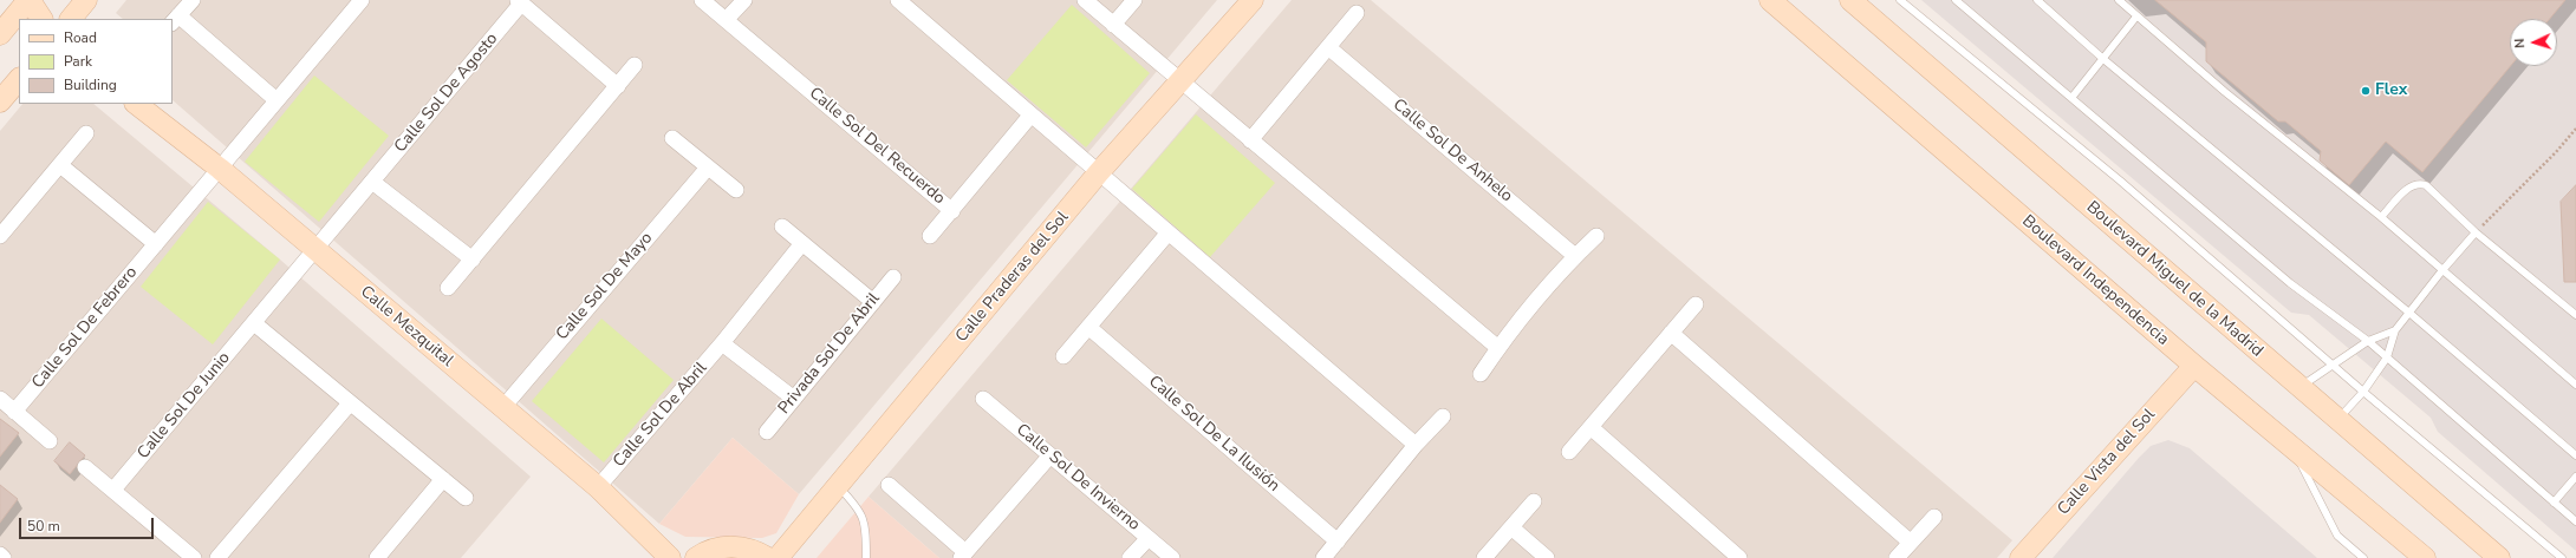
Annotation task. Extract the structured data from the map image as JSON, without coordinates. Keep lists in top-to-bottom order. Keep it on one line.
{"streets":{"street":["Calle Sol De Agosto","Calle Sol Del Recuerdo","Calle Sol De Anhelo","Calle Praderas del Sol","Boulevard Miguel de la Madrid","Boulevard Independencia","Calle Sol De Mayo","Calle Mezquital","Calle Sol De Febrero","Privada Sol De Abril","Calle Sol De Junio","Calle Sol De Abril","Calle Sol De La Ilusión","Calle Vista del Sol","Calle Sol De Invierno"]},"crossings":[["Calle Sol De Agosto","Calle Mezquital"],["Calle Sol De Agosto","Calle Sol De Junio"],["Boulevard Independencia","Calle Vista del Sol"],["Calle Sol De Mayo","Calle Mezquital"],["Calle Mezquital","Calle Sol De Febrero"],["Calle Mezquital","Calle Sol De Junio"],["Calle Mezquital","Calle Sol De Abril"]],"places":["Flex"],"legend":["Road","Park","Building"],"scale_bar":"50 m","north":"left"}
